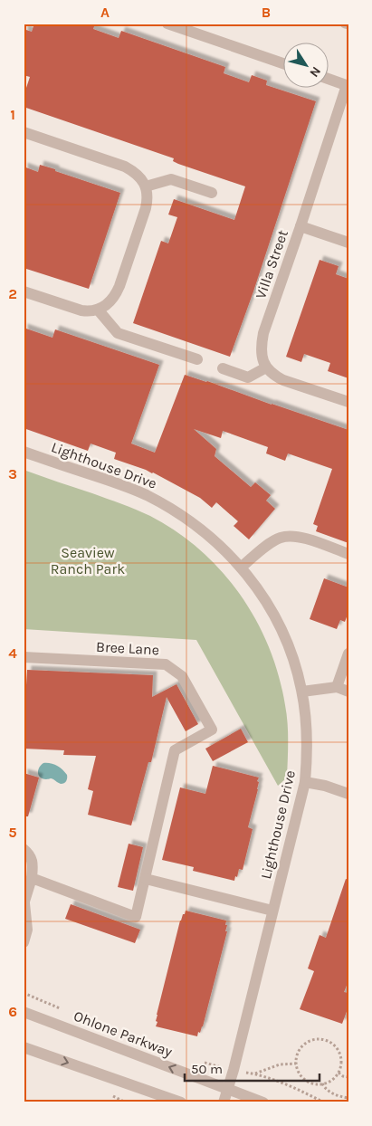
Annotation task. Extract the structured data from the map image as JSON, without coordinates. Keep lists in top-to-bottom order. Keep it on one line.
{"streets":{"street":["Villa Street","Lighthouse Drive","Bree Lane","Ohlone Parkway"]},"crossings":[["Lighthouse Drive","Ohlone Parkway"]],"parks":["Seaview Ranch Park"],"scale_bar":"50 m","north":"bottom right","grid":{"columns":["A","B"],"rows":["1","2","3","4","5","6"]}}
